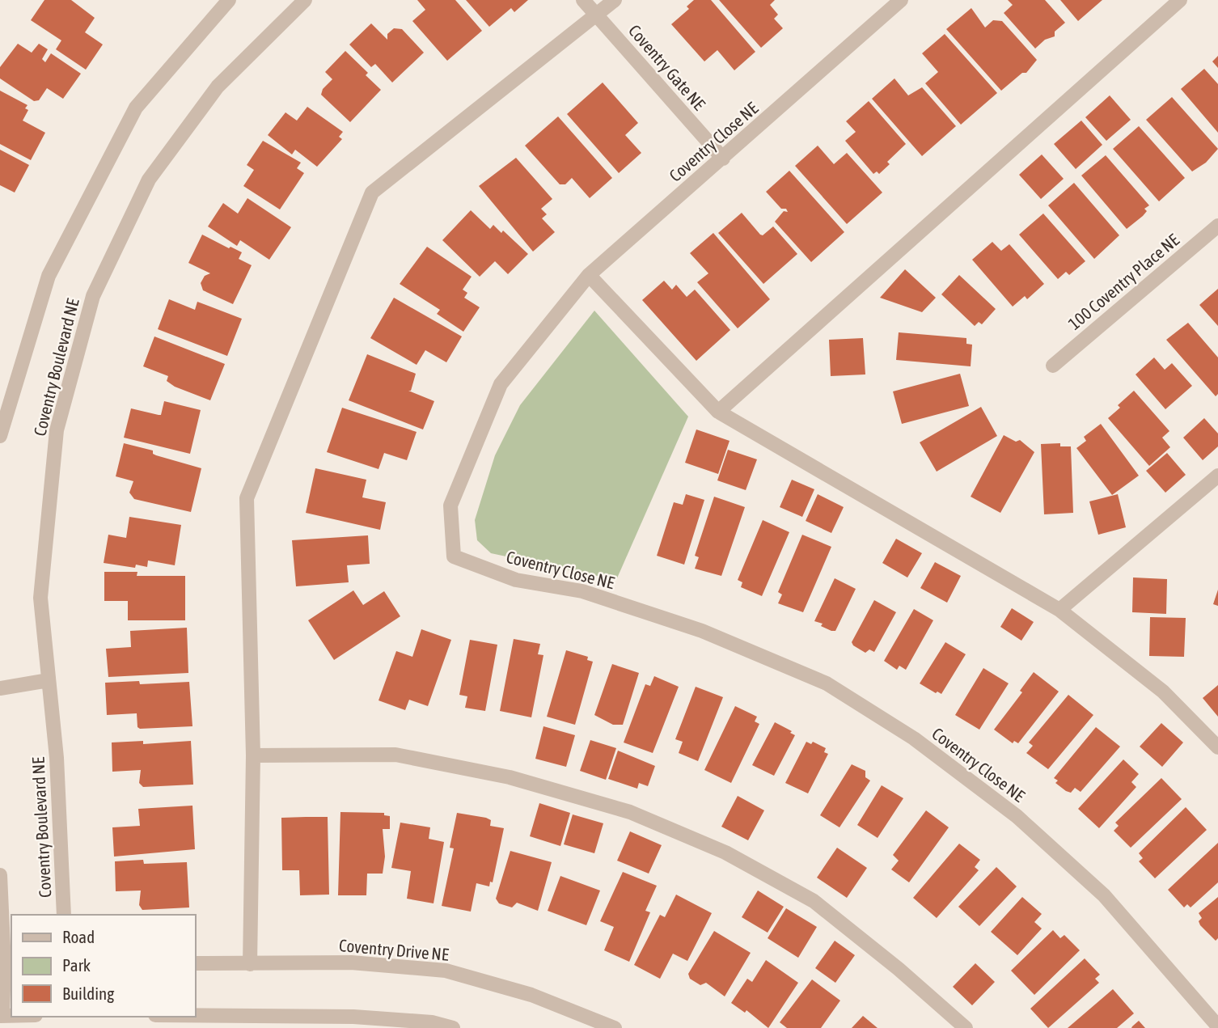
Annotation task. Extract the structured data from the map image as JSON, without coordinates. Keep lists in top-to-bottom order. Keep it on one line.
{"streets":{"street":["Coventry Gate NE","Coventry Close NE","100 Coventry Place NE","Coventry Boulevard NE","Coventry Drive NE"]},"crossings":[["Coventry Gate NE","Coventry Close NE"]],"legend":["Road","Park","Building"]}
